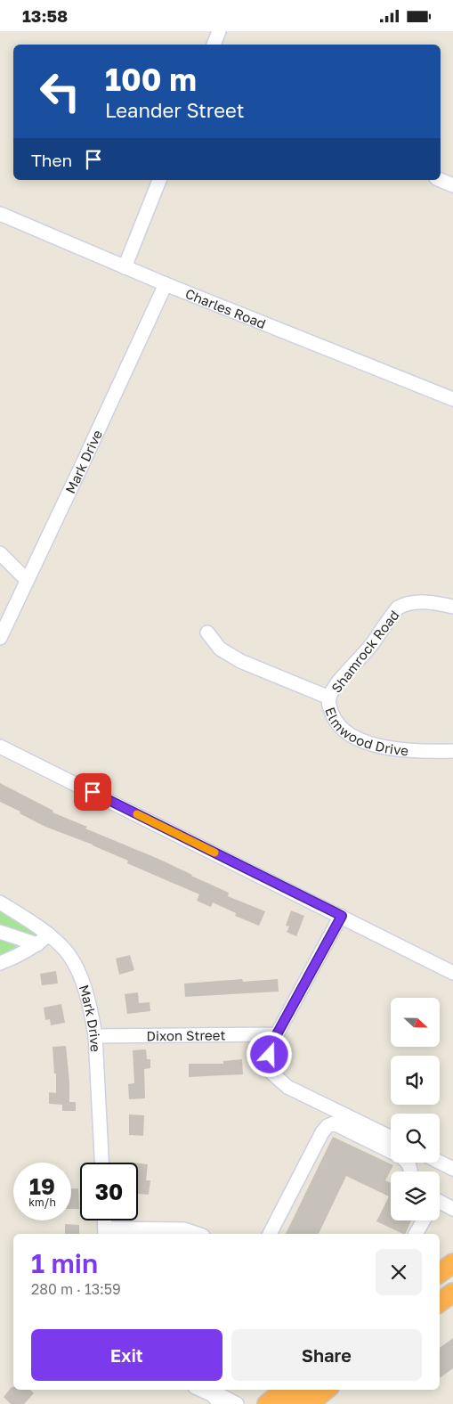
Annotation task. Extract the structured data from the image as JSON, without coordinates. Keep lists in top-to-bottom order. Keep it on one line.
{"streets":{"street":["Charles Road","Mark Drive","Shamrock Road","Elmwood Drive","Dixon Street"]},"crossings":[["Charles Road","Mark Drive"],["Mark Drive","Dixon Street"],["Shamrock Road","Elmwood Drive"]],"north":"right","page":{"status":"13:58","turn":["100 m","Leander Street"],"then":"Then","speed":"19 km/h","limit":"30","heading":["1 min","280 m · 13:59"],"buttons":["Exit","Share"]}}
